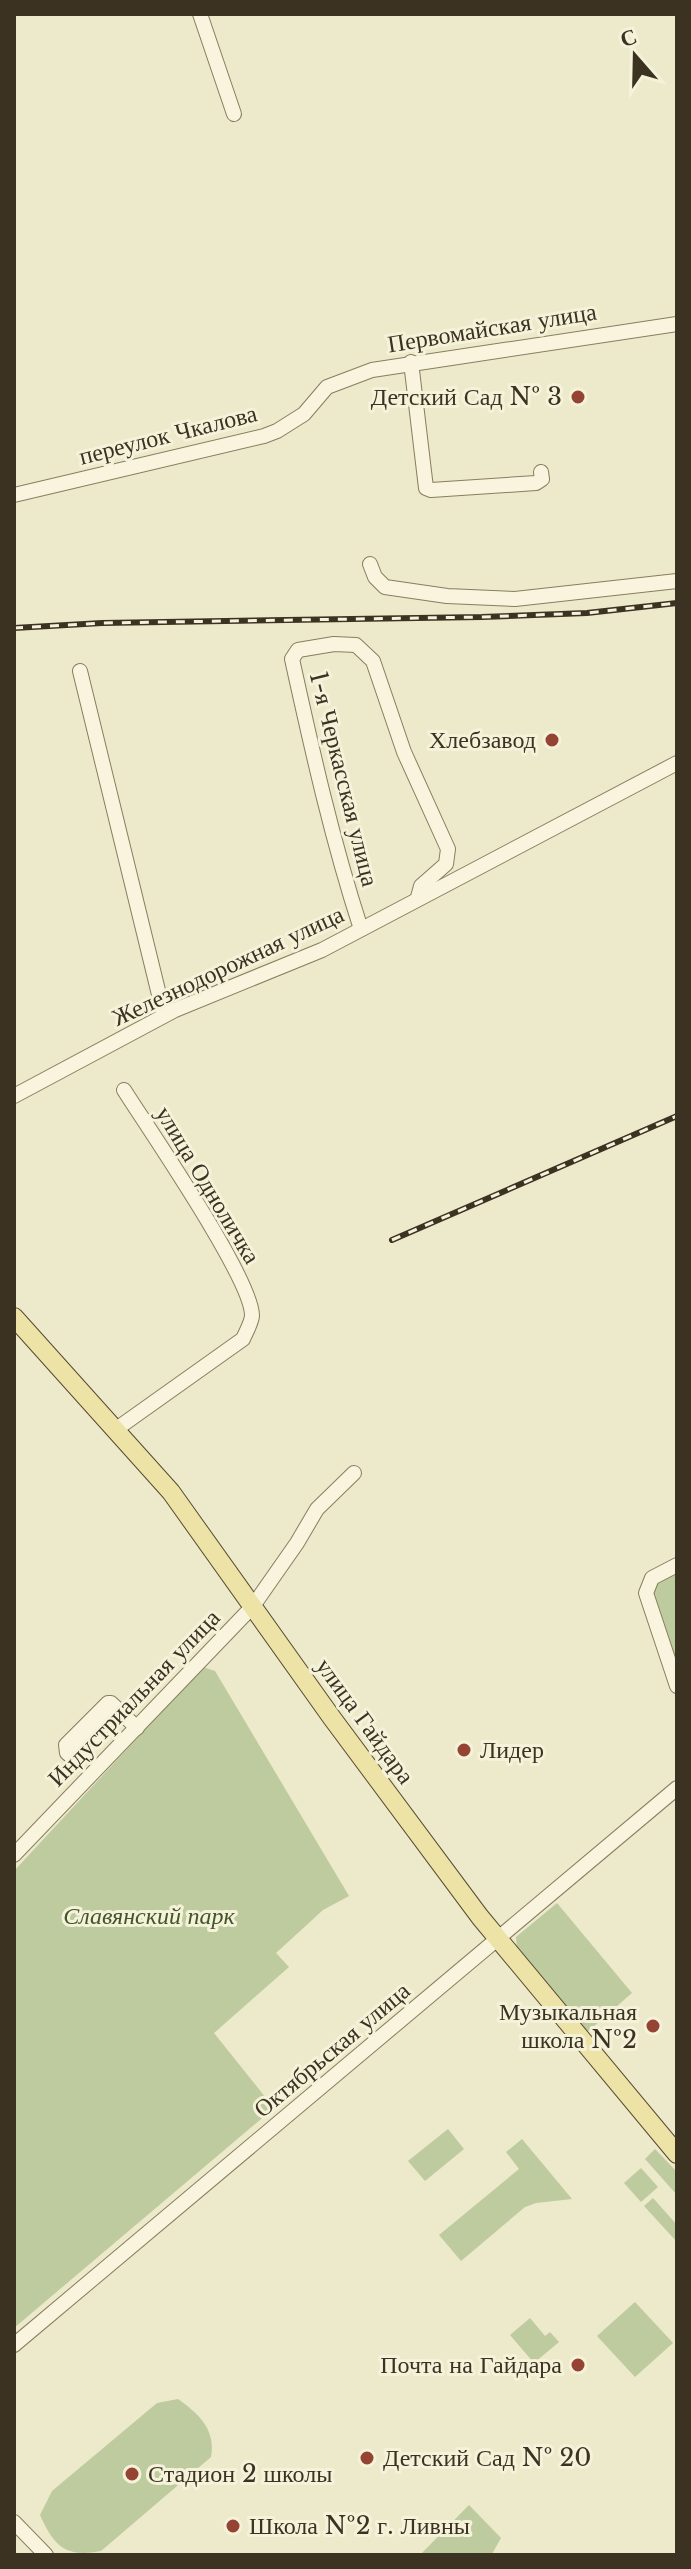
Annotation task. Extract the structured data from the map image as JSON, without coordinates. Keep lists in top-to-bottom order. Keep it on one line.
{"streets":{"main road":["улица Гайдара"],"street":["Первомайская улица","переулок Чкалова","1-я Черкасская улица","Железнодорожная улица","улица Одноличка","Индустриальная улица","Октябрьская улица"]},"crossings":[["Первомайская улица","переулок Чкалова"],["1-я Черкасская улица","Железнодорожная улица"],["улица Одноличка","улица Гайдара"],["Индустриальная улица","улица Гайдара"],["улица Гайдара","Октябрьская улица"]],"parks":["Славянский парк"],"places":["Детский Сад № 3","Хлебзавод","Лидер","Музыкальная школа №2","Почта на Гайдара","Детский Сад № 20","Стадион 2 школы","Школа №2 г. Ливны"],"north":"top"}
